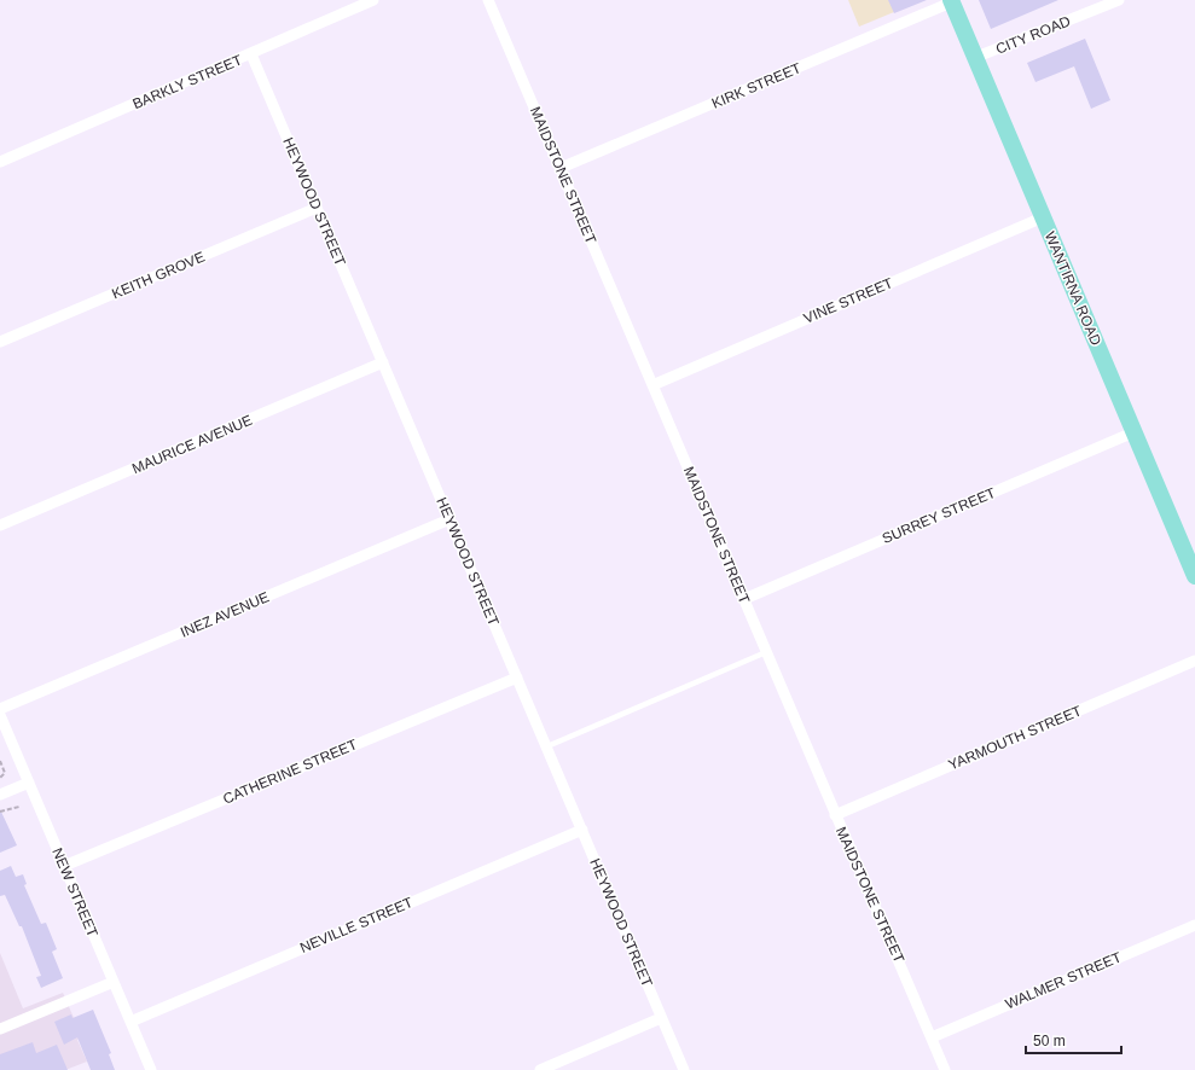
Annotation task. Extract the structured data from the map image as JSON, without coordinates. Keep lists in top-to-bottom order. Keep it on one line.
{"streets":{"main road":["WANTIRNA ROAD"],"street":["CITY ROAD","BARKLY STREET","KIRK STREET","MAIDSTONE STREET","HEYWOOD STREET","KEITH GROVE","VINE STREET","MAURICE AVENUE","SURREY STREET","INEZ AVENUE","YARMOUTH STREET","CATHERINE STREET","NEW STREET","NEVILLE STREET","WALMER STREET"]},"crossings":[["CITY ROAD","WANTIRNA ROAD"],["BARKLY STREET","HEYWOOD STREET"],["KIRK STREET","MAIDSTONE STREET"],["KIRK STREET","WANTIRNA ROAD"],["MAIDSTONE STREET","VINE STREET"],["MAIDSTONE STREET","SURREY STREET"],["MAIDSTONE STREET","YARMOUTH STREET"],["MAIDSTONE STREET","WALMER STREET"],["HEYWOOD STREET","KEITH GROVE"],["HEYWOOD STREET","MAURICE AVENUE"],["HEYWOOD STREET","INEZ AVENUE"],["HEYWOOD STREET","CATHERINE STREET"],["HEYWOOD STREET","NEVILLE STREET"],["WANTIRNA ROAD","VINE STREET"],["WANTIRNA ROAD","SURREY STREET"],["CATHERINE STREET","NEW STREET"],["NEW STREET","NEVILLE STREET"]],"scale_bar":"50 m"}
